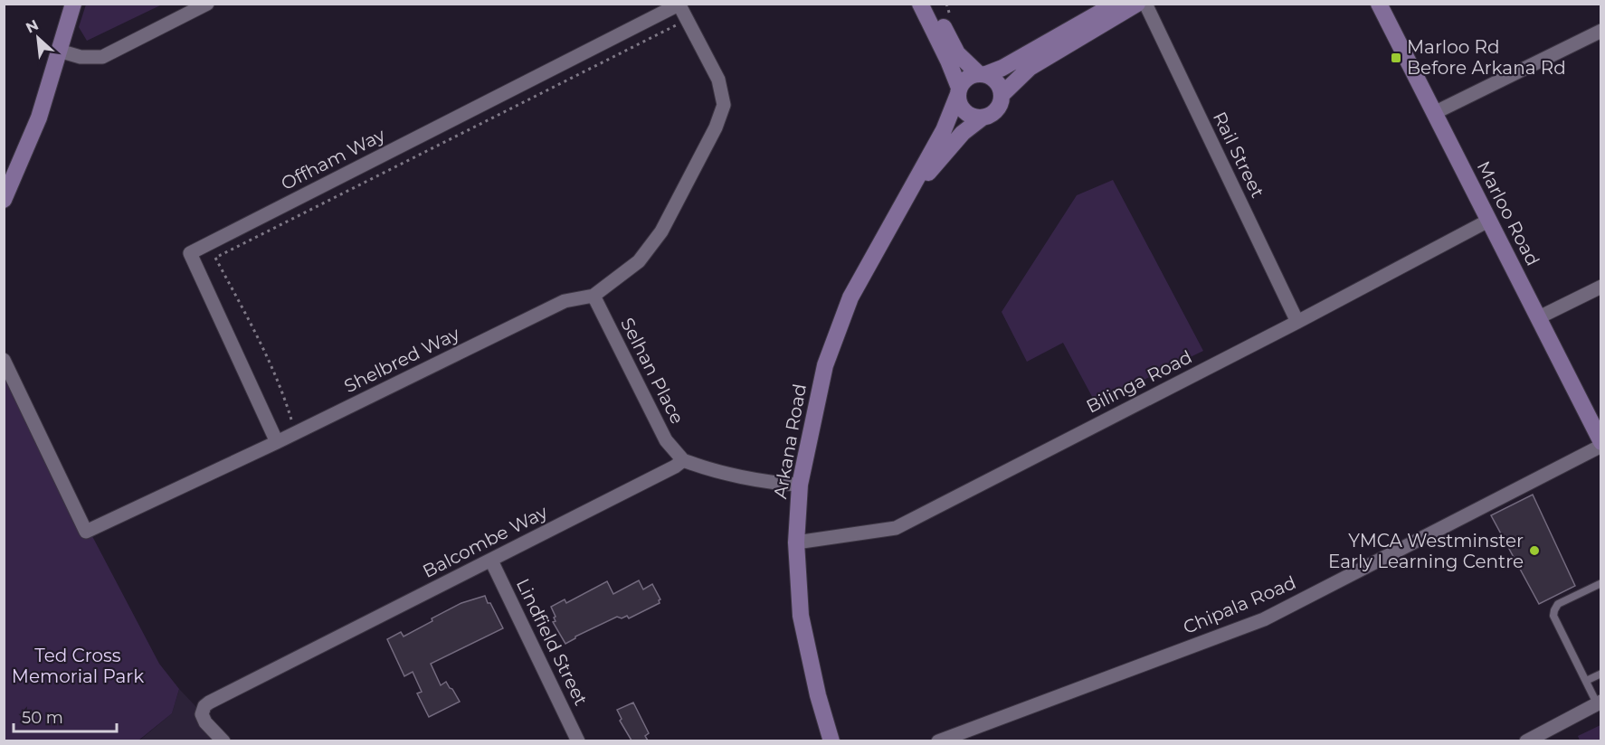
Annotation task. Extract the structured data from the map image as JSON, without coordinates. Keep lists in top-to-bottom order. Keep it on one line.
{"streets":{"main road":["Marloo Road","Arkana Road"],"street":["Rail Street","Offham Way","Shelbred Way","Selhan Place","Bilinga Road","Balcombe Way","Chipala Road","Lindfield Street"]},"crossings":[["Rail Street","Bilinga Road"],["Offham Way","Shelbred Way"],["Marloo Road","Bilinga Road"],["Marloo Road","Chipala Road"],["Shelbred Way","Selhan Place"],["Selhan Place","Balcombe Way"],["Bilinga Road","Arkana Road"],["Balcombe Way","Lindfield Street"]],"parks":["Ted Cross Memorial Park"],"places":{"transit":["Marloo Rd Before Arkana Rd"],"other":["YMCA Westminster Early Learning Centre"]},"scale_bar":"50 m","north":"top left"}
